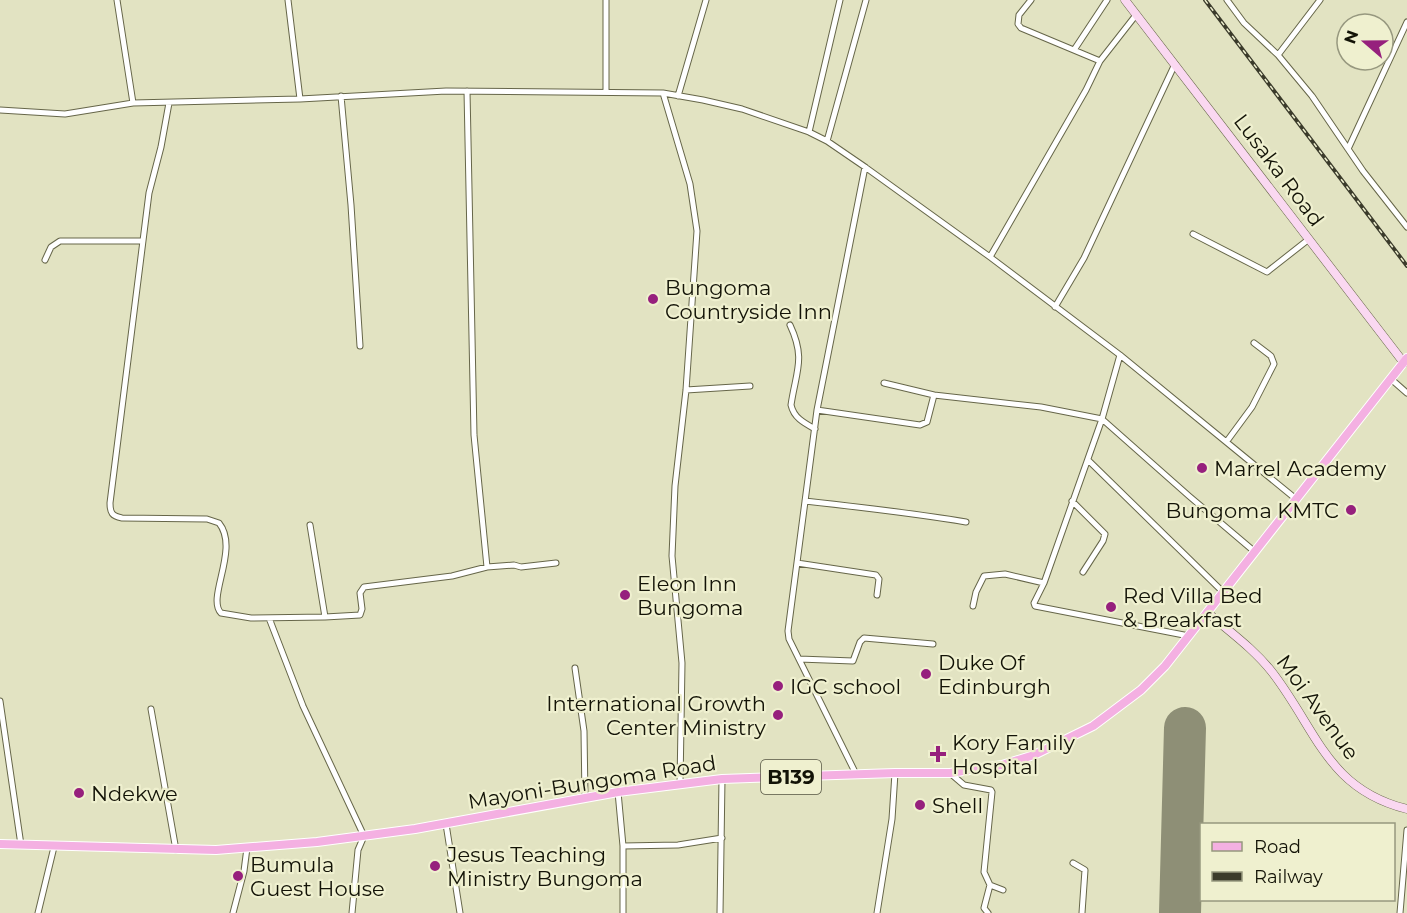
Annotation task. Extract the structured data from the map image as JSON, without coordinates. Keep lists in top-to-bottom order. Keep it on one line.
{"streets":{"main road":["B139","Mayoni-Bungoma Road"],"street":["Lusaka Road","Moi Avenue"]},"crossings":[["Lusaka Road","Mayoni-Bungoma Road"],["Moi Avenue","Mayoni-Bungoma Road"]],"places":{"other":["Bungoma Countryside Inn","Marrel Academy","Bungoma KMTC","Eleon Inn Bungoma","Red Villa Bed & Breakfast","Duke Of Edinburgh","IGC school","International Growth Center Ministry","Ndekwe","Shell","Jesus Teaching Ministry Bungoma","Bumula Guest House"],"health":["Kory Family Hospital"]},"legend":["Road","Railway"],"north":"left"}
